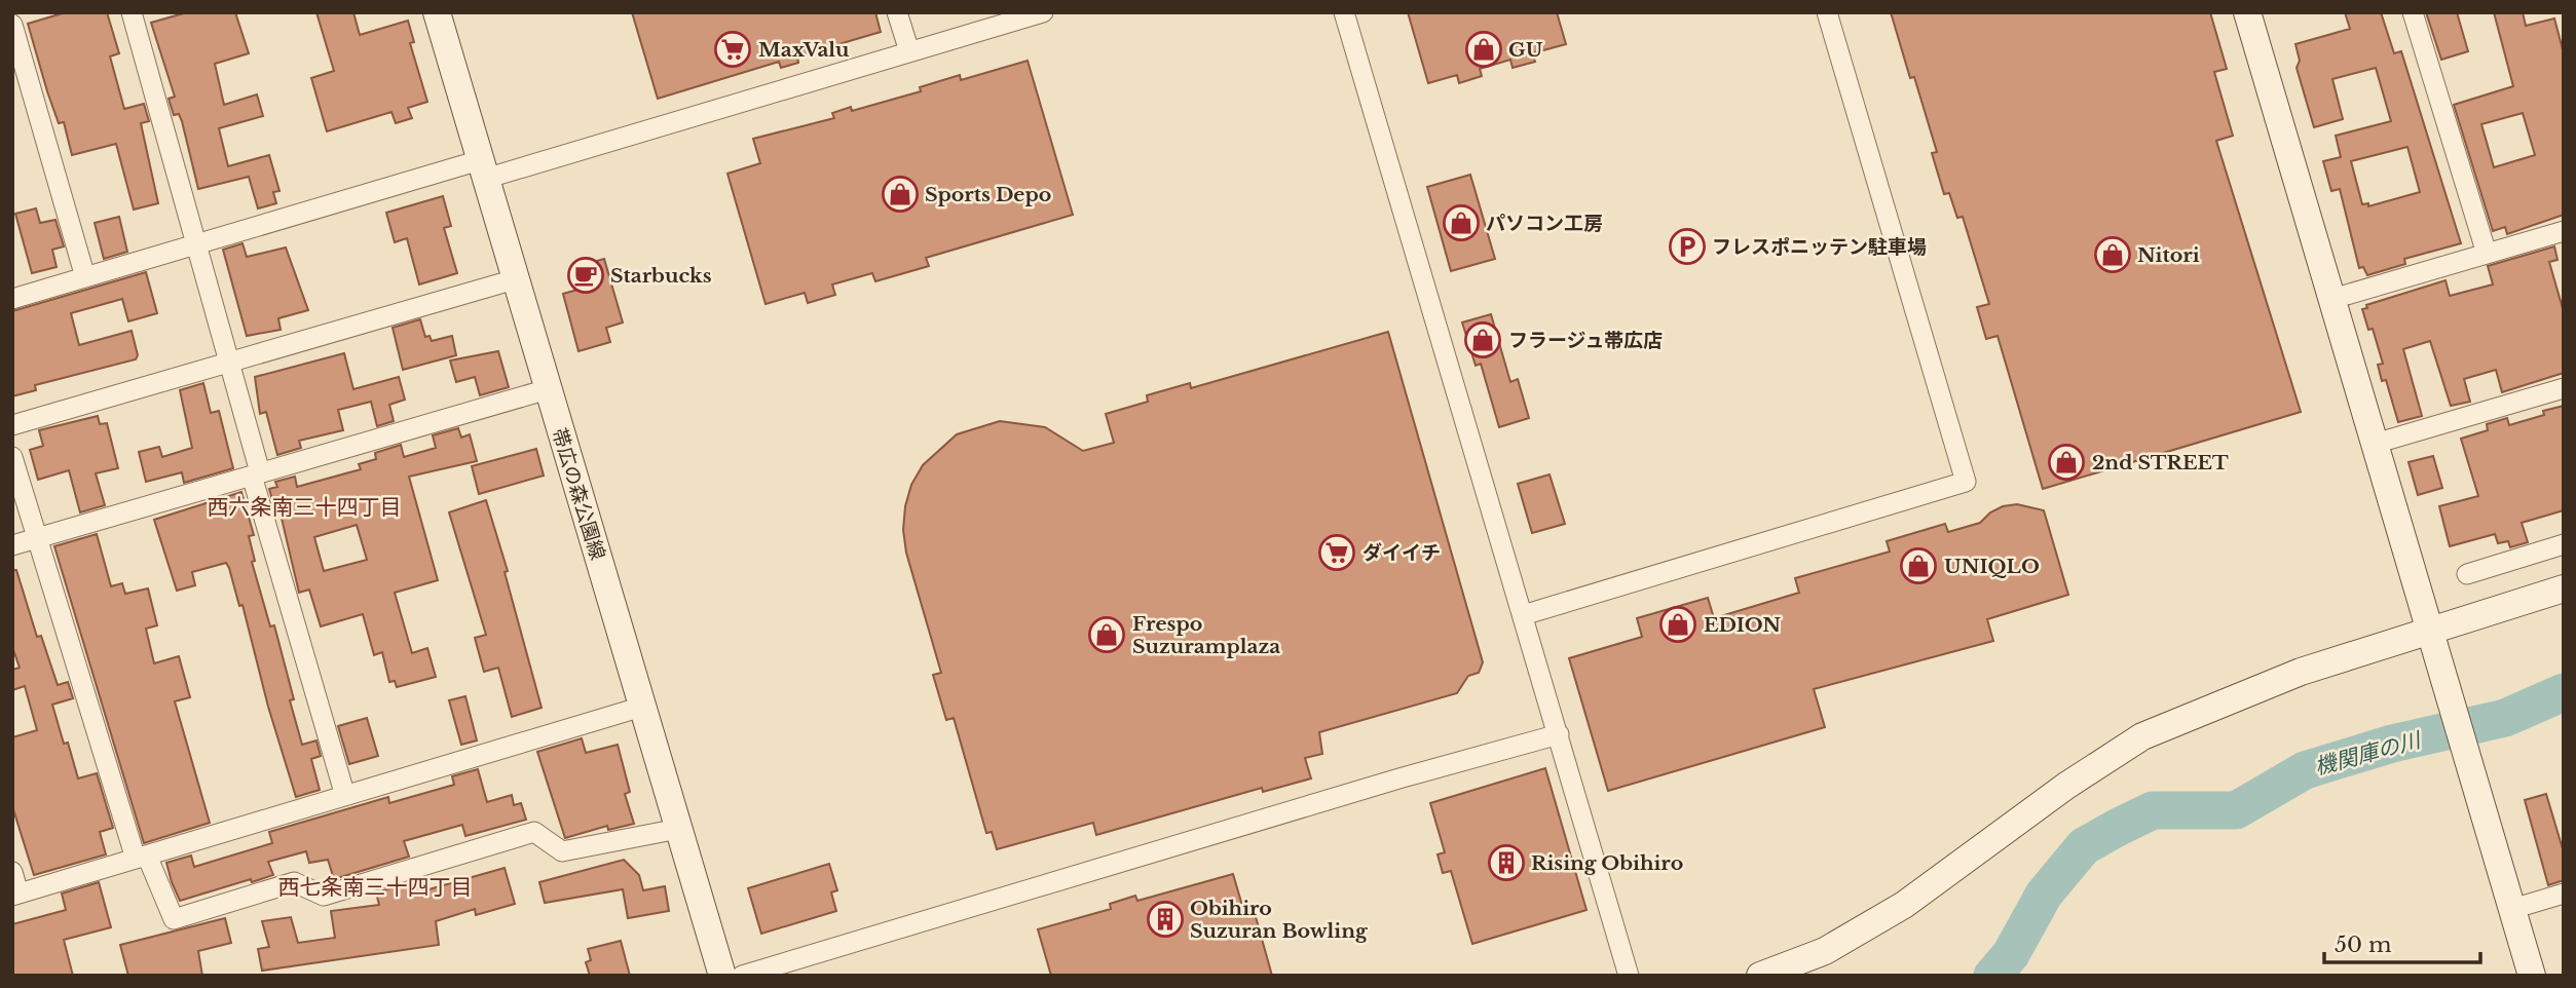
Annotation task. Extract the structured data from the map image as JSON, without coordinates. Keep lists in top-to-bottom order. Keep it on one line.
{"streets":{"street":["帯広の森公園線"]},"districts":["西六条南三十四丁目","西七条南三十四丁目"],"water":["機関庫の川"],"places":{"supermarket":["MaxValu","ダイイチ"],"shop":["GU","Sports Depo","パソコン工房","Nitori","フラージュ帯広店","2nd STREET","UNIQLO","EDION","Frespo Suzuramplaza"],"parking":["フレスポニッテン駐車場"],"cafe":["Starbucks"],"building":["Rising Obihiro","Obihiro Suzuran Bowling"]},"scale_bar":"50 m"}
